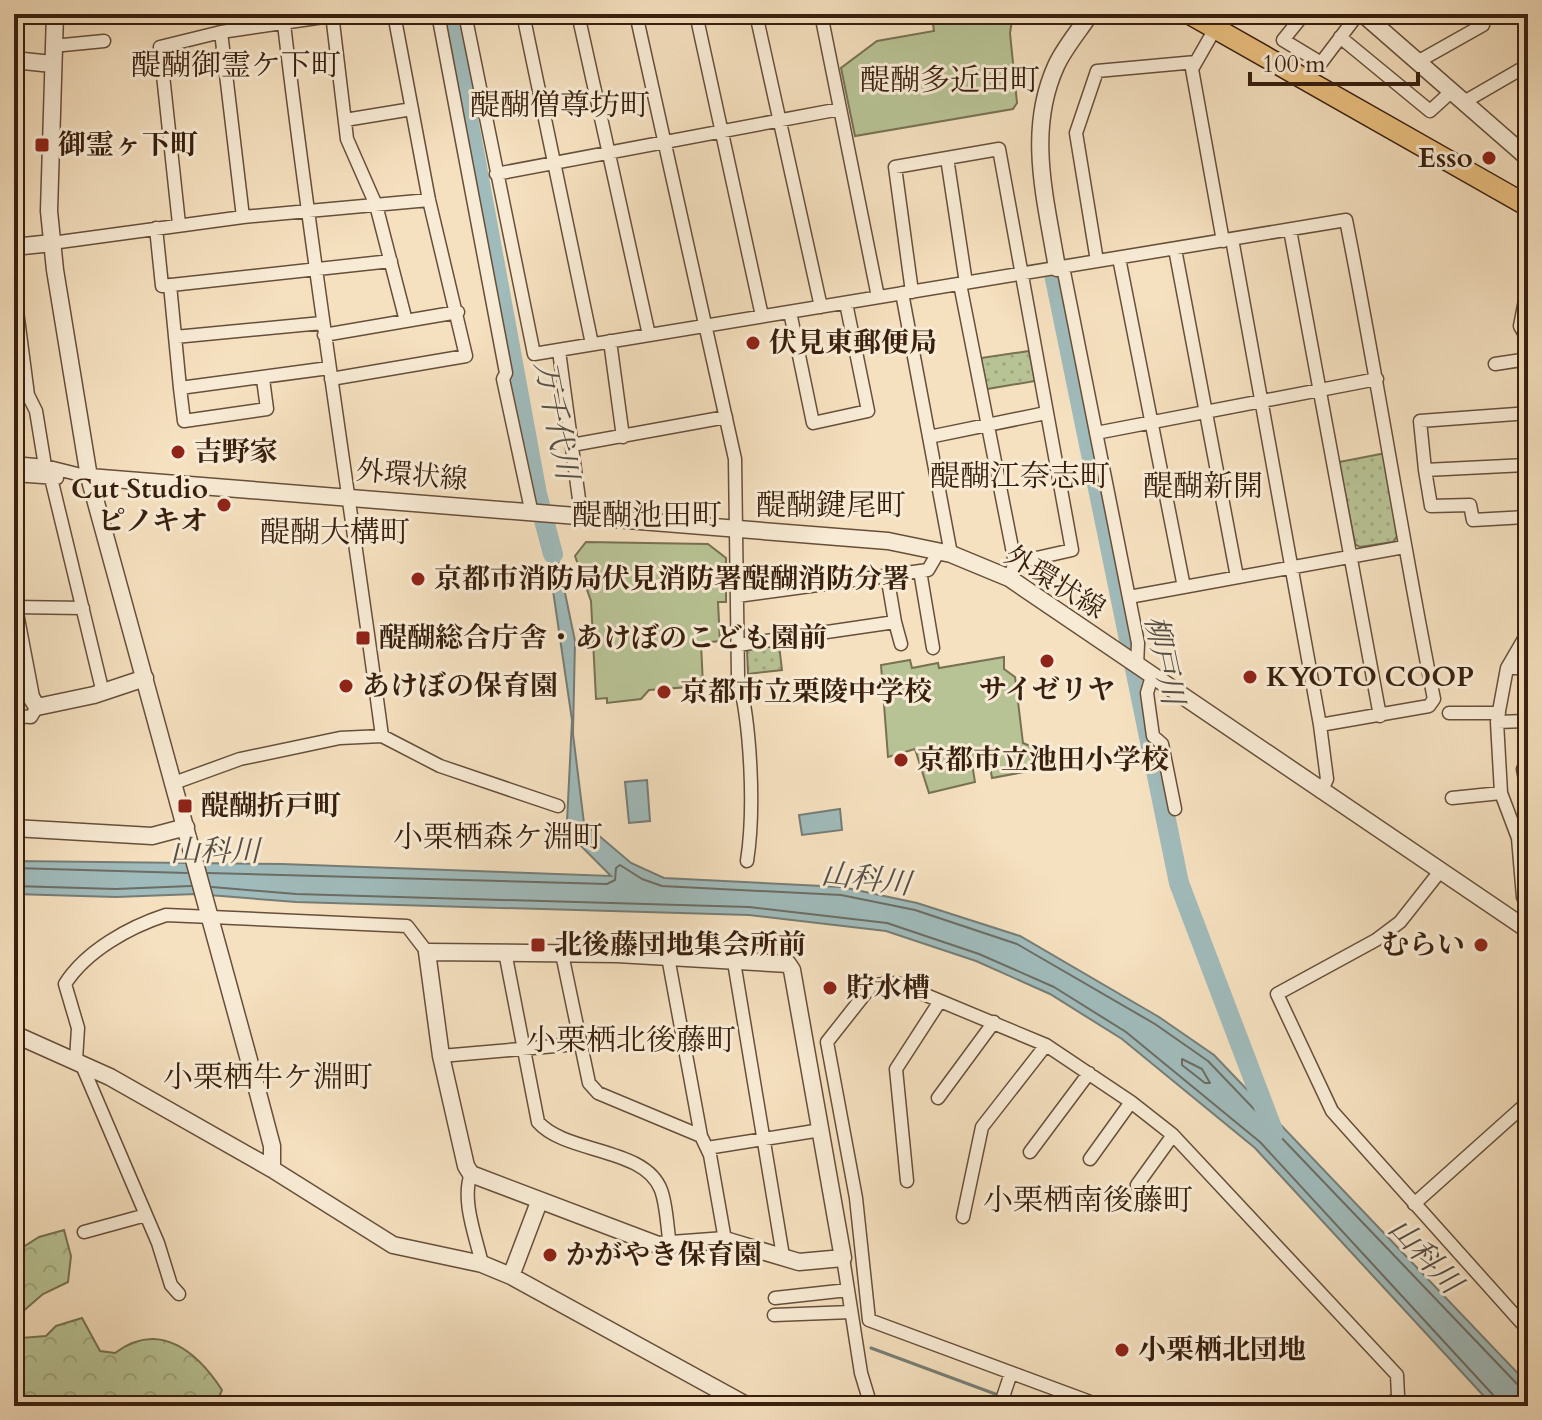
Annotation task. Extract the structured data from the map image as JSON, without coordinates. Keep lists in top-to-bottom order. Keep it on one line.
{"streets":{"street":["外環状線"]},"districts":["醍醐御霊ケ下町","醍醐多近田町","醍醐僧尊坊町","醍醐江奈志町","醍醐新開","醍醐鍵尾町","醍醐池田町","醍醐大構町","小栗栖森ケ淵町","小栗栖北後藤町","小栗栖牛ケ淵町","小栗栖南後藤町"],"water":["万千代川","柳戸川","山科川"],"places":{"transit":["御霊ヶ下町","醍醐総合庁舎・あけぼのこども園前","醍醐折戸町","北後藤団地集会所前"],"other":["Esso","伏見東郵便局","吉野家","Cut Studio ピノキオ","京都市消防局伏見消防署醍醐消防分署","サイゼリヤ","KYOTO COOP","あけぼの保育園","京都市立栗陵中学校","京都市立池田小学校","むらい","貯水槽","かがやき保育園","小栗栖北団地"]},"scale_bar":"100 m"}
